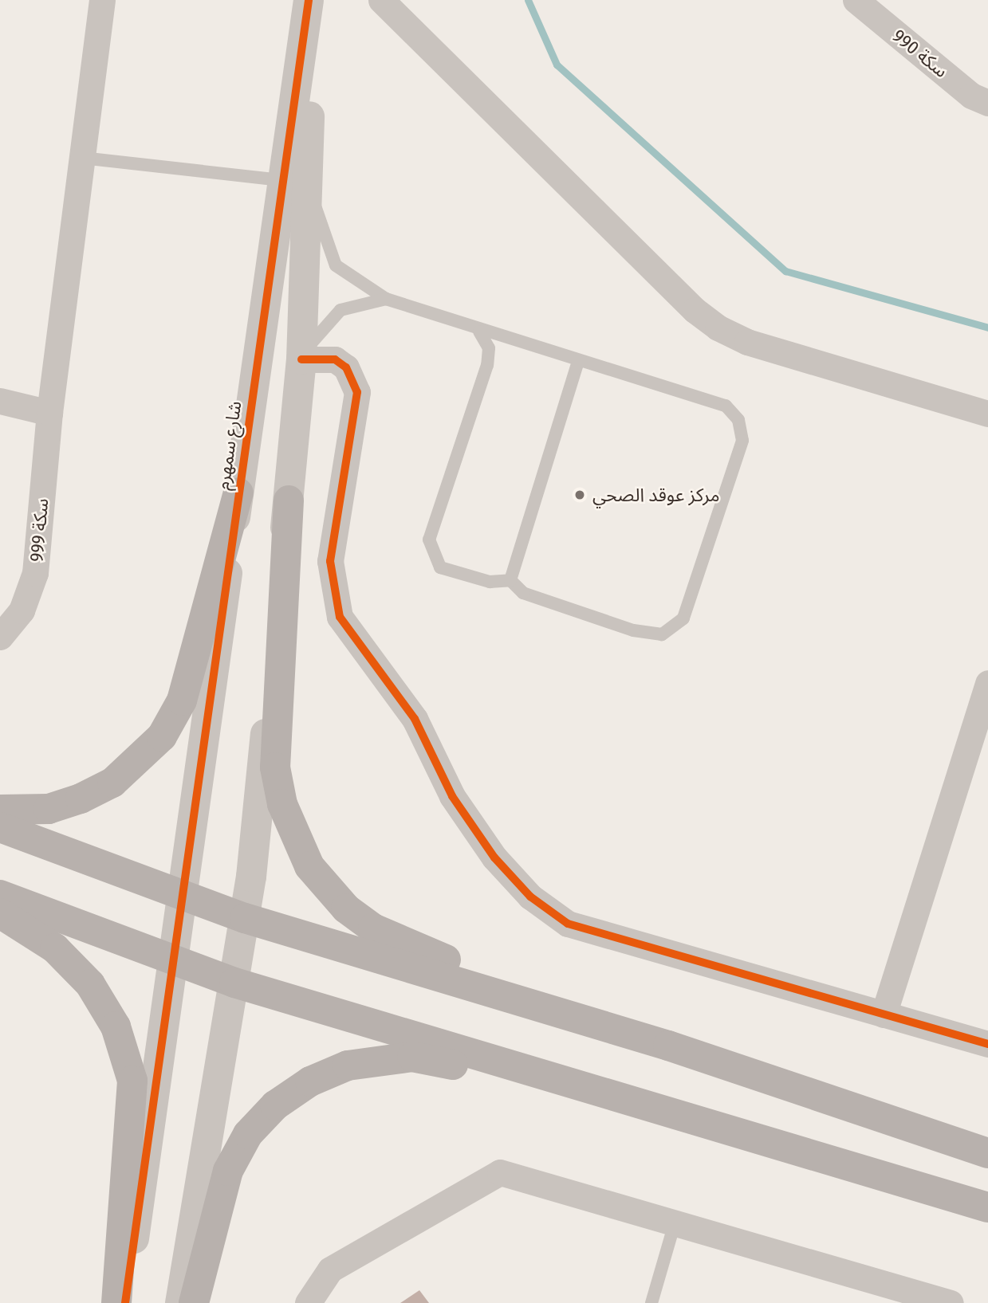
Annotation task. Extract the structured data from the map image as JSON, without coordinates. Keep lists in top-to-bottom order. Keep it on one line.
{"streets":{"street":["سكة 990","شارع سمهرم","سكة 999"]},"places":["مركز عوقد الصحي"]}
